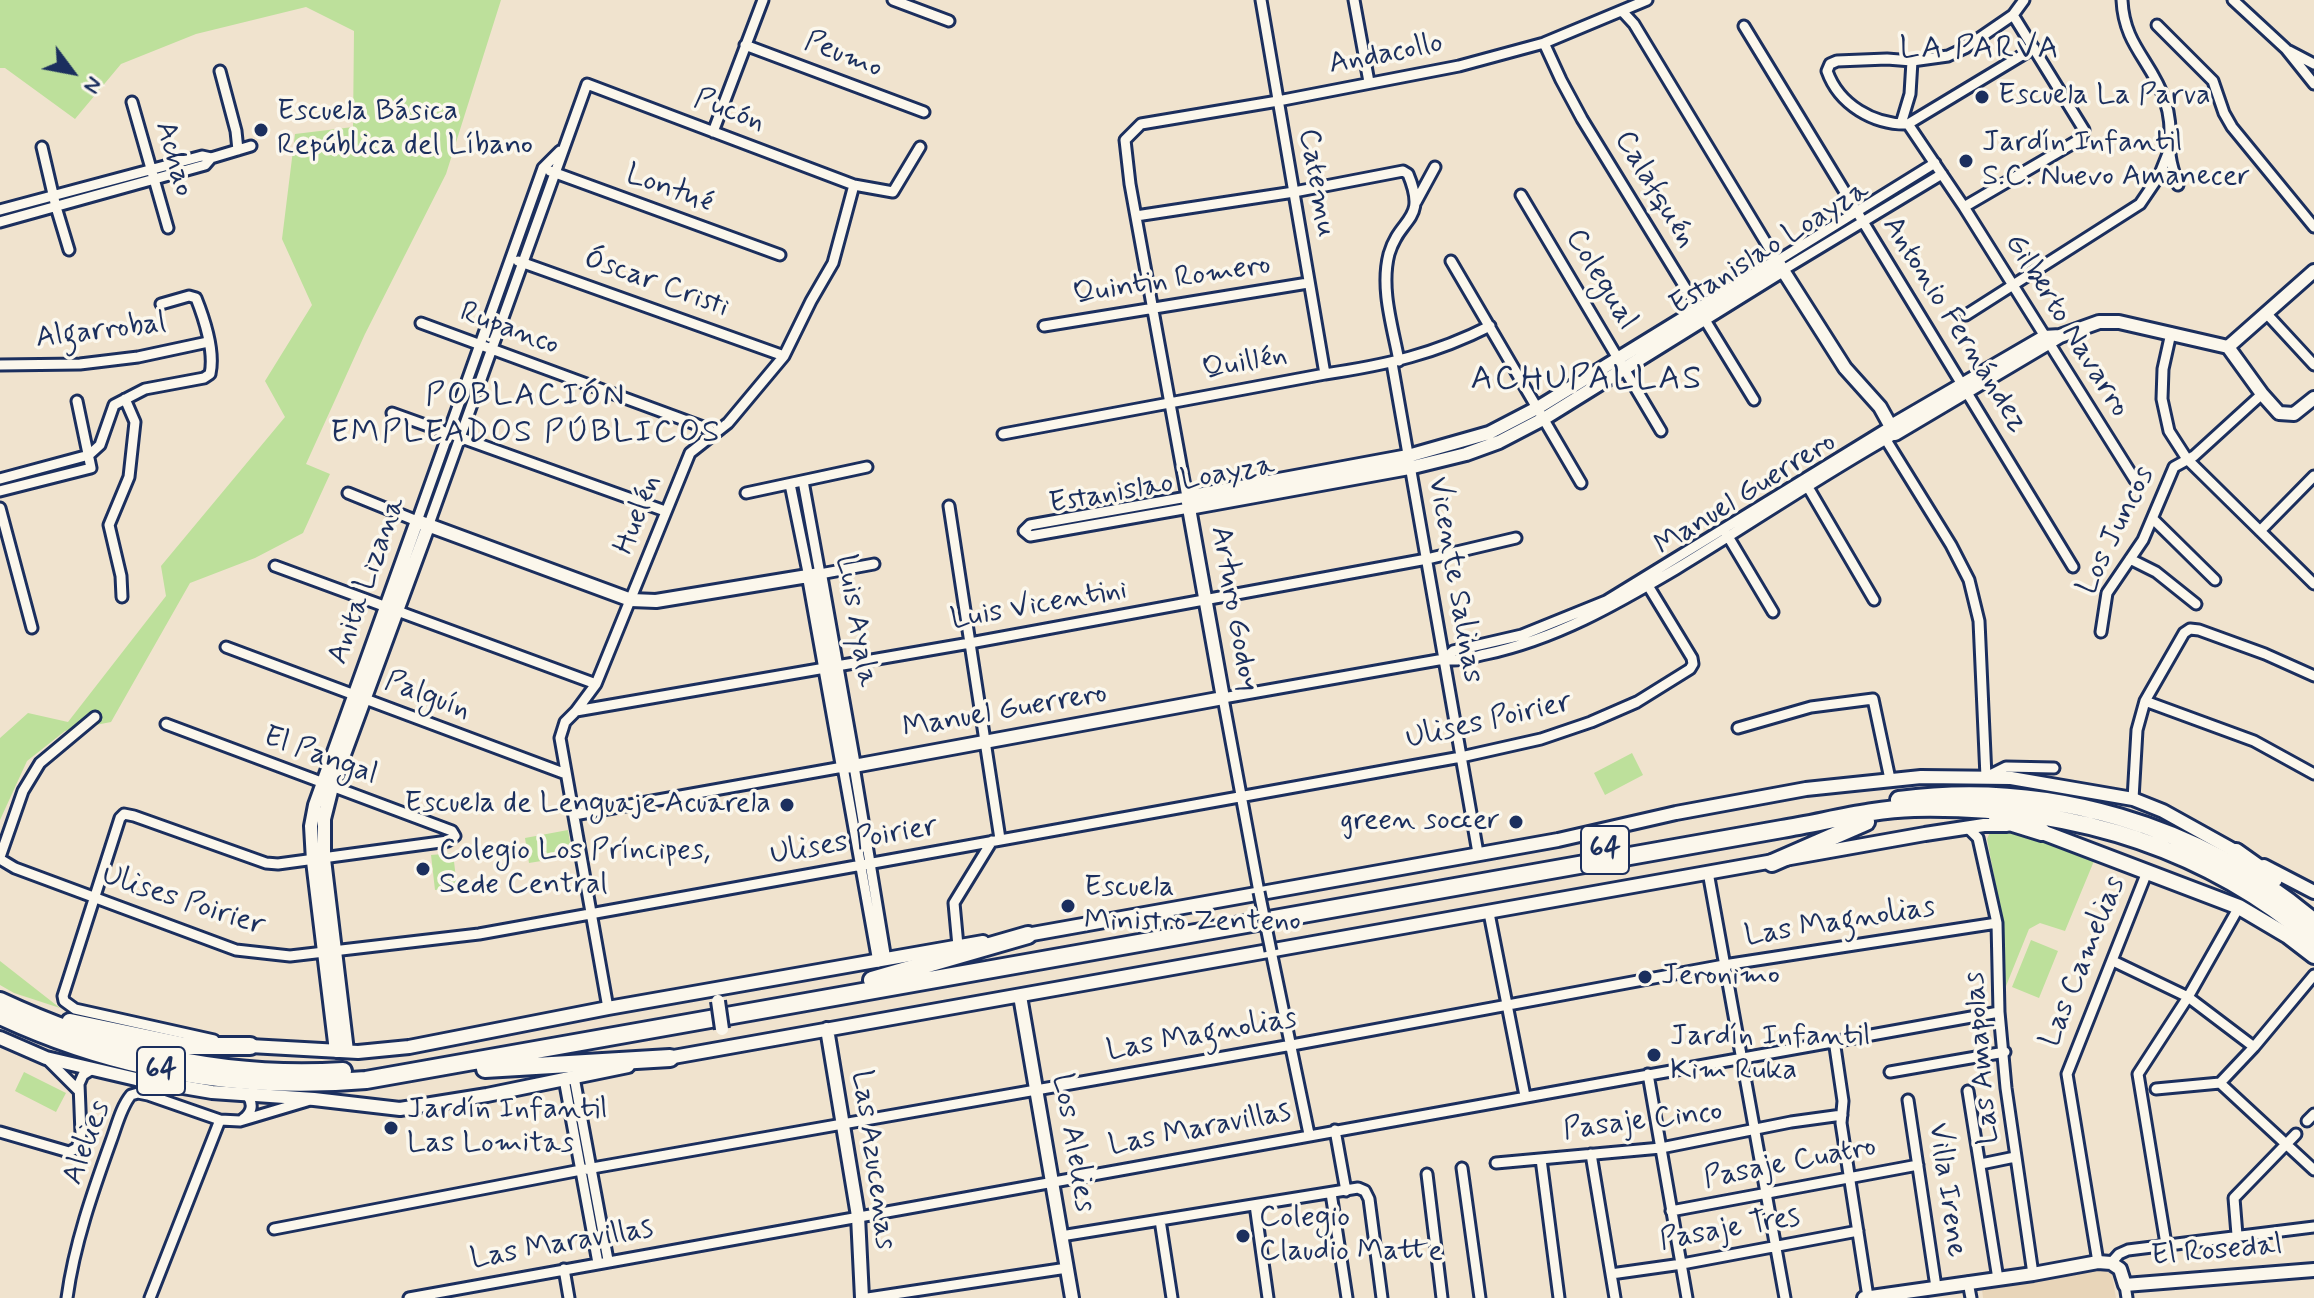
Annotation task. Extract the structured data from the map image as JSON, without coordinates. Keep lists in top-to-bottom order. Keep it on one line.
{"streets":{"highway":["64"],"main road":["Estanislao Loayza","Manuel Guerrero","Anita Lizana","Arturo Godoy","Luis Ayala","Las Camelias","Los Alelies","Las Azucenas","El Rosedal"],"street":["Andacollo","Peumo","Pucón","Achao","Catemu","Lontué","Calafquén","Colegual","Quintin Romero","Óscar Cristi","Antonio Fernández","Gilberto Navarro","Rupanco","Algarrobal","Quillén","Huelén","Los Juncos","Vicente Salinas","Luis Vicentini","Palguín","Ulises Poirier","El Pangal","Las Magnolias","Las Amapolas","Pasaje Cinco","Las Maravillas","Alelies","Pasaje Cuatro","Villa Irene","Pasaje Tres"]},"crossings":[["Andacollo","Catemu"],["Andacollo","Calafquén"],["Andacollo","Arturo Godoy"],["Pucón","Huelén"],["Pucón","Anita Lizana"],["Catemu","Quintin Romero"],["Catemu","Quillén"],["Lontué","Anita Lizana"],["Calafquén","Estanislao Loayza"],["Estanislao Loayza","Colegual"],["Estanislao Loayza","Antonio Fernández"],["Estanislao Loayza","Gilberto Navarro"],["Estanislao Loayza","Vicente Salinas"],["Estanislao Loayza","Arturo Godoy"],["Quintin Romero","Arturo Godoy"],["Óscar Cristi","Huelén"],["Óscar Cristi","Anita Lizana"],["Antonio Fernández","Manuel Guerrero"],["Gilberto Navarro","Manuel Guerrero"],["Rupanco","Huelén"],["Rupanco","Anita Lizana"],["Quillén","Vicente Salinas"],["Quillén","Arturo Godoy"],["Manuel Guerrero","Huelén"],["Manuel Guerrero","Vicente Salinas"],["Manuel Guerrero","Arturo Godoy"],["Manuel Guerrero","Luis Ayala"],["Manuel Guerrero","Ulises Poirier"],["Huelén","Luis Vicentini"],["Huelén","Palguín"],["Huelén","Ulises Poirier"],["Vicente Salinas","Luis Vicentini"],["Vicente Salinas","Ulises Poirier"],["Anita Lizana","Palguín"],["Anita Lizana","Ulises Poirier"],["Anita Lizana","El Pangal"],["Luis Vicentini","Arturo Godoy"],["Luis Vicentini","Luis Ayala"],["Arturo Godoy","Ulises Poirier"],["Arturo Godoy","Las Magnolias"],["Arturo Godoy","Las Maravillas"],["Luis Ayala","Ulises Poirier"],["Las Magnolias","Las Amapolas"],["Las Magnolias","Los Alelies"],["Las Magnolias","Las Azucenas"],["Las Camelias","El Rosedal"],["Las Amapolas","Las Maravillas"],["Las Maravillas","Los Alelies"],["Las Maravillas","Las Azucenas"],["Pasaje Cuatro","Villa Irene"]],"districts":["LA PARVA","ACHUPALLAS","POBLACIÓN EMPLEADOS PÚBLICOS"],"places":["Escuela La Parva","Escuela Básica República del Líbano","Jardín Infantil S.C. Nuevo Amanecer","Escuela de Lenguaje Acuarela","green soccer","Colegio Los Príncipes, Sede Central","Escuela Ministro Zenteno","Jeronimo","Jardín Infantil Kim Ruka","Jardín Infantil Las Lomitas","Colegio Claudio Matte"],"north":"bottom right"}
